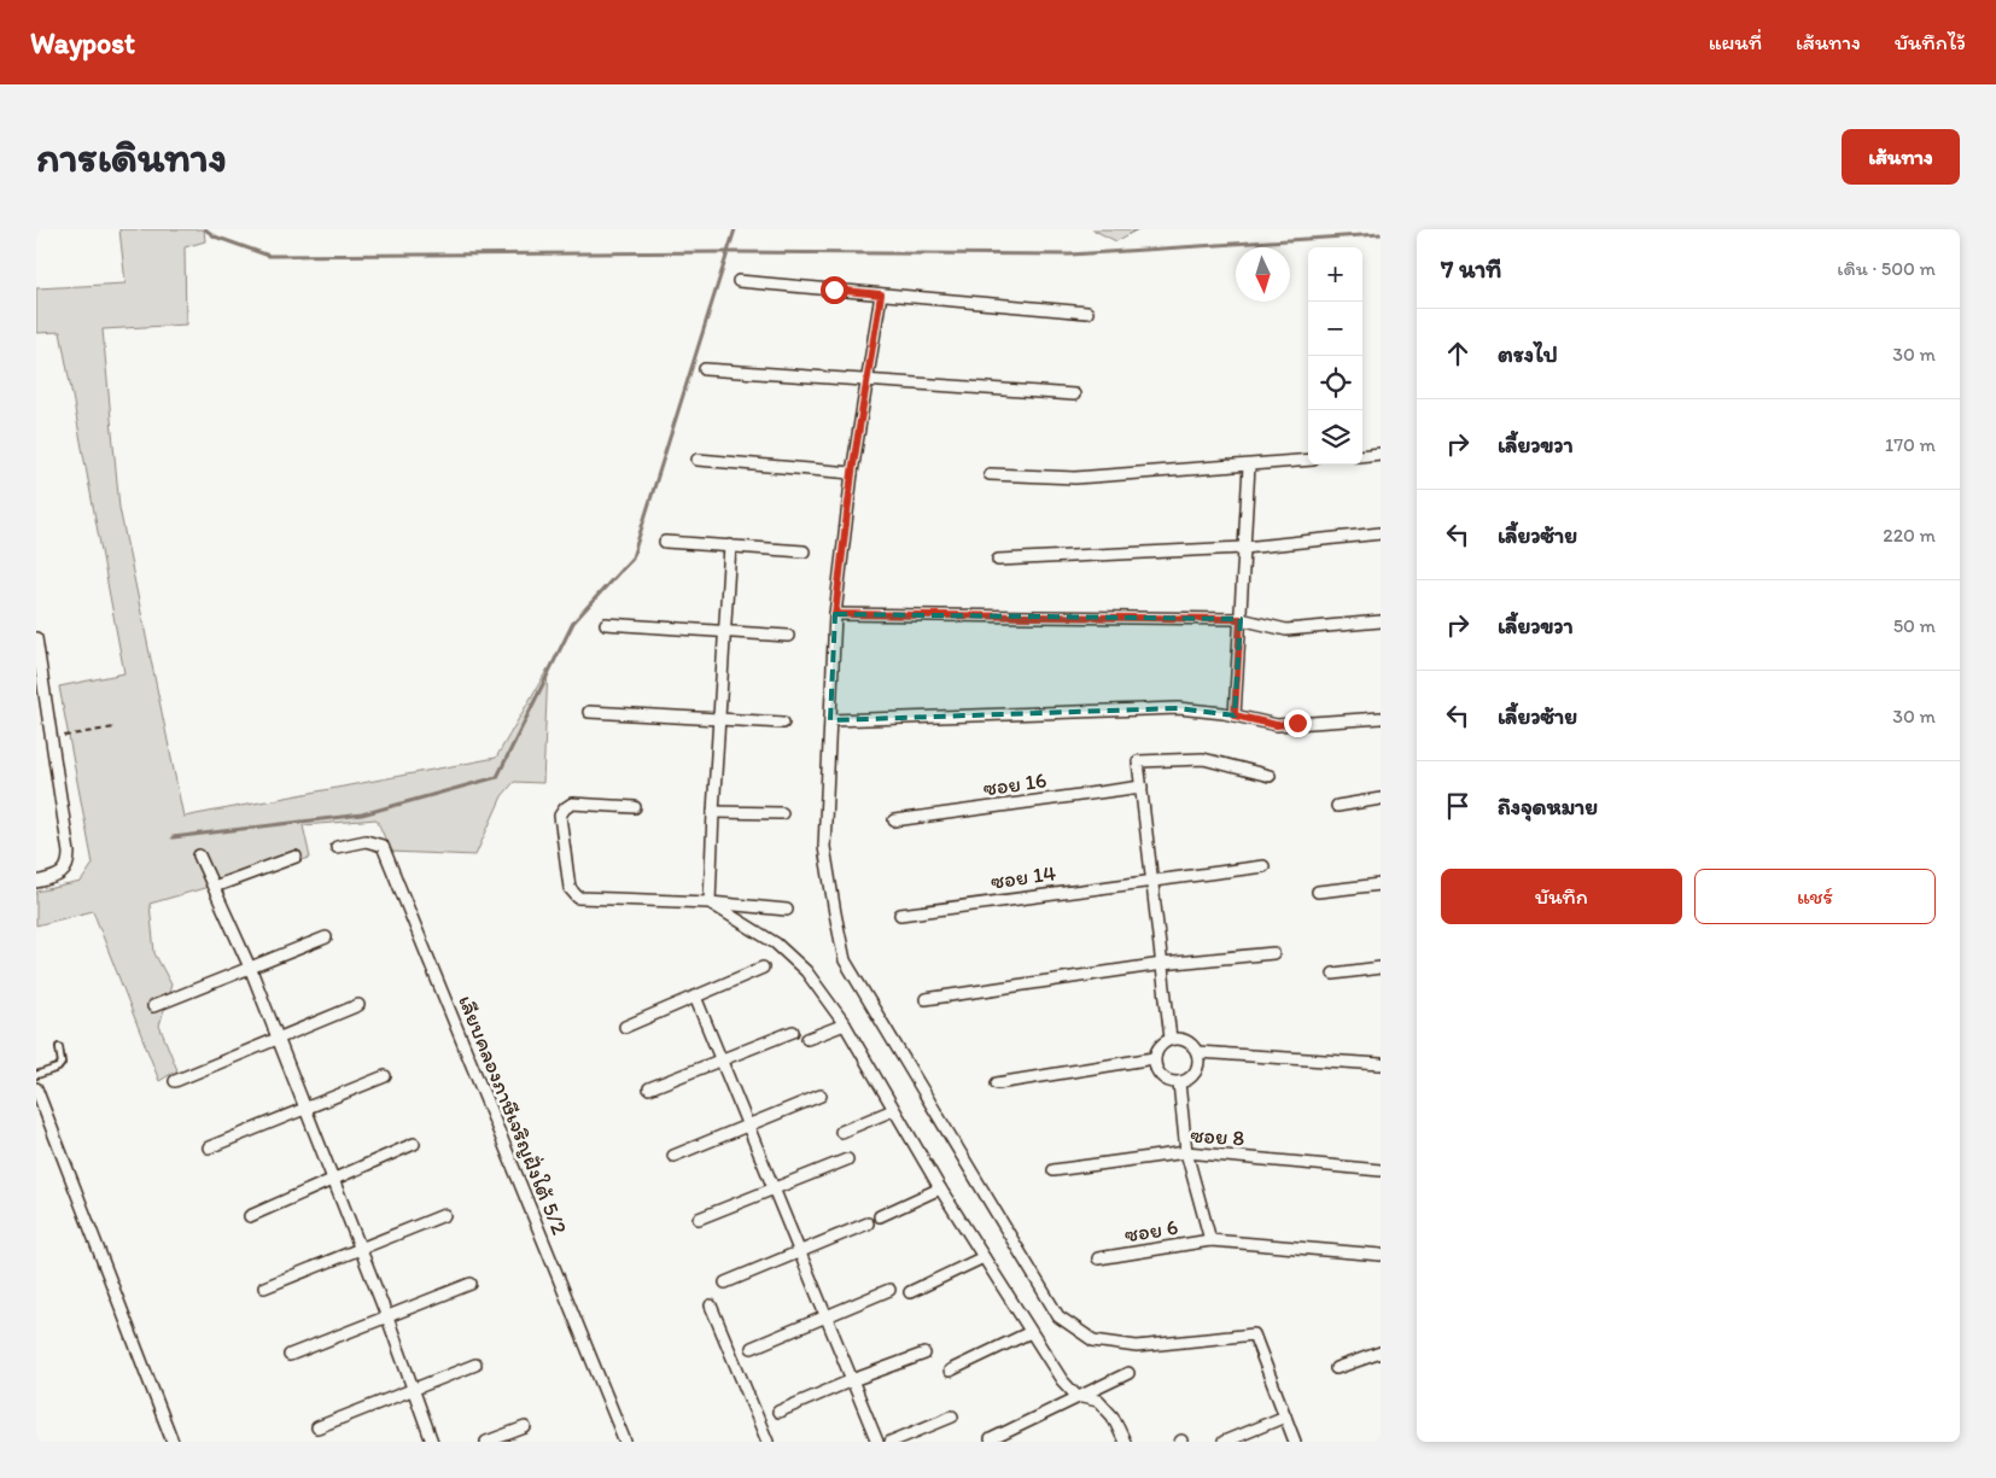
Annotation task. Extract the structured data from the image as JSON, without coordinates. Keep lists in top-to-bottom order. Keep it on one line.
{"streets":{"street":["ซอย 16","ซอย 14","เลียบคลองภาษีเจริญฝั่งใต้ 5/2","ซอย 8","ซอย 6"]},"north":"bottom","page":{"header":"Waypost","nav":["แผนที่","เส้นทาง","บันทึกไว้"],"buttons":["เส้นทาง",["บันทึก","แชร์"]],"title":"การเดินทาง","heading":["7 นาที","เดิน · 500 m"],"map_buttons":["+","−"],"list":[["ตรงไป","30 m"],["เลี้ยวขวา","170 m"],["เลี้ยวซ้าย","220 m"],["เลี้ยวขวา","50 m"],["เลี้ยวซ้าย","30 m"],"ถึงจุดหมาย"]}}
